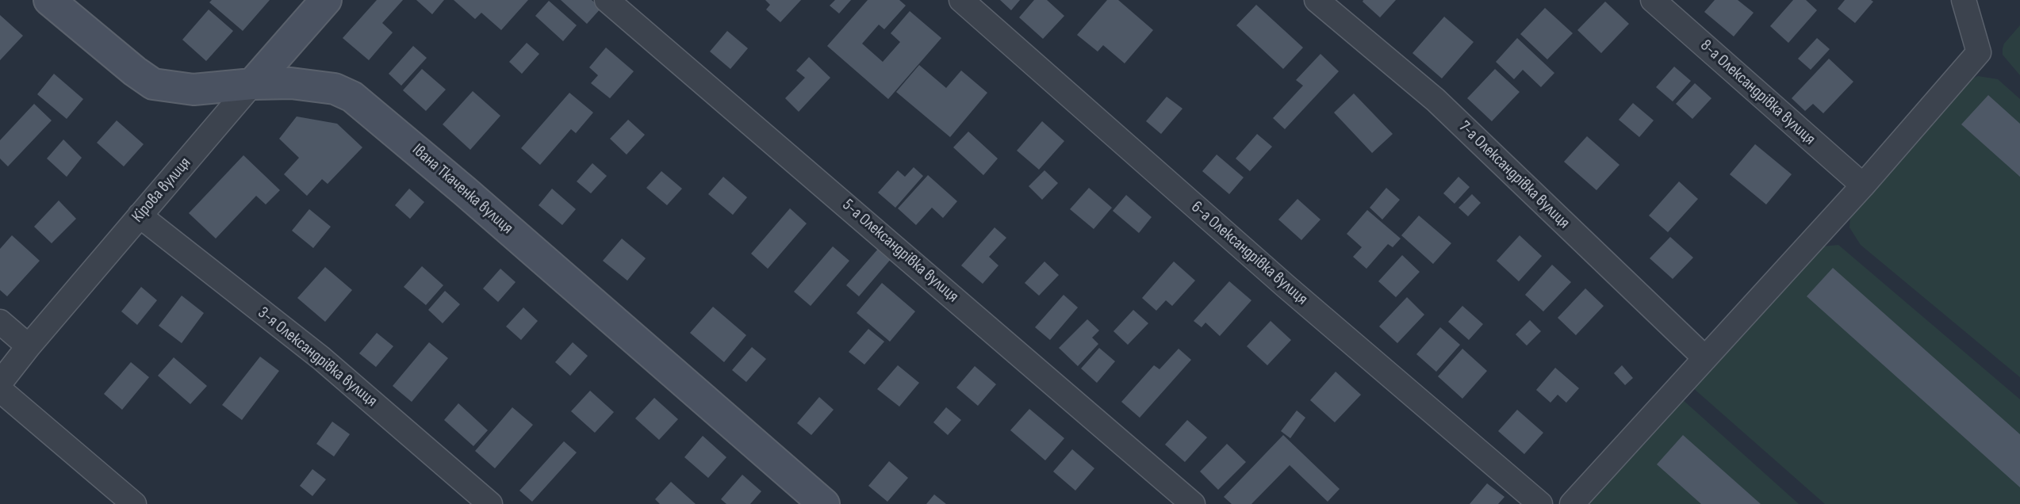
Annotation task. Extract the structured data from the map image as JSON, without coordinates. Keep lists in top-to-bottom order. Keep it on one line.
{"streets":{"main road":["Івана Ткаченка вулиця","Кірова вулиця"],"street":["8-а Олександрівка вулиця","7-а Олександрівка вулиця","5-а Олександрівка вулиця","6-а Олександрівка вулиця","3-я Олександрівка вулиця"]},"crossings":[["Івана Ткаченка вулиця","Кірова вулиця"],["Кірова вулиця","3-я Олександрівка вулиця"]]}
